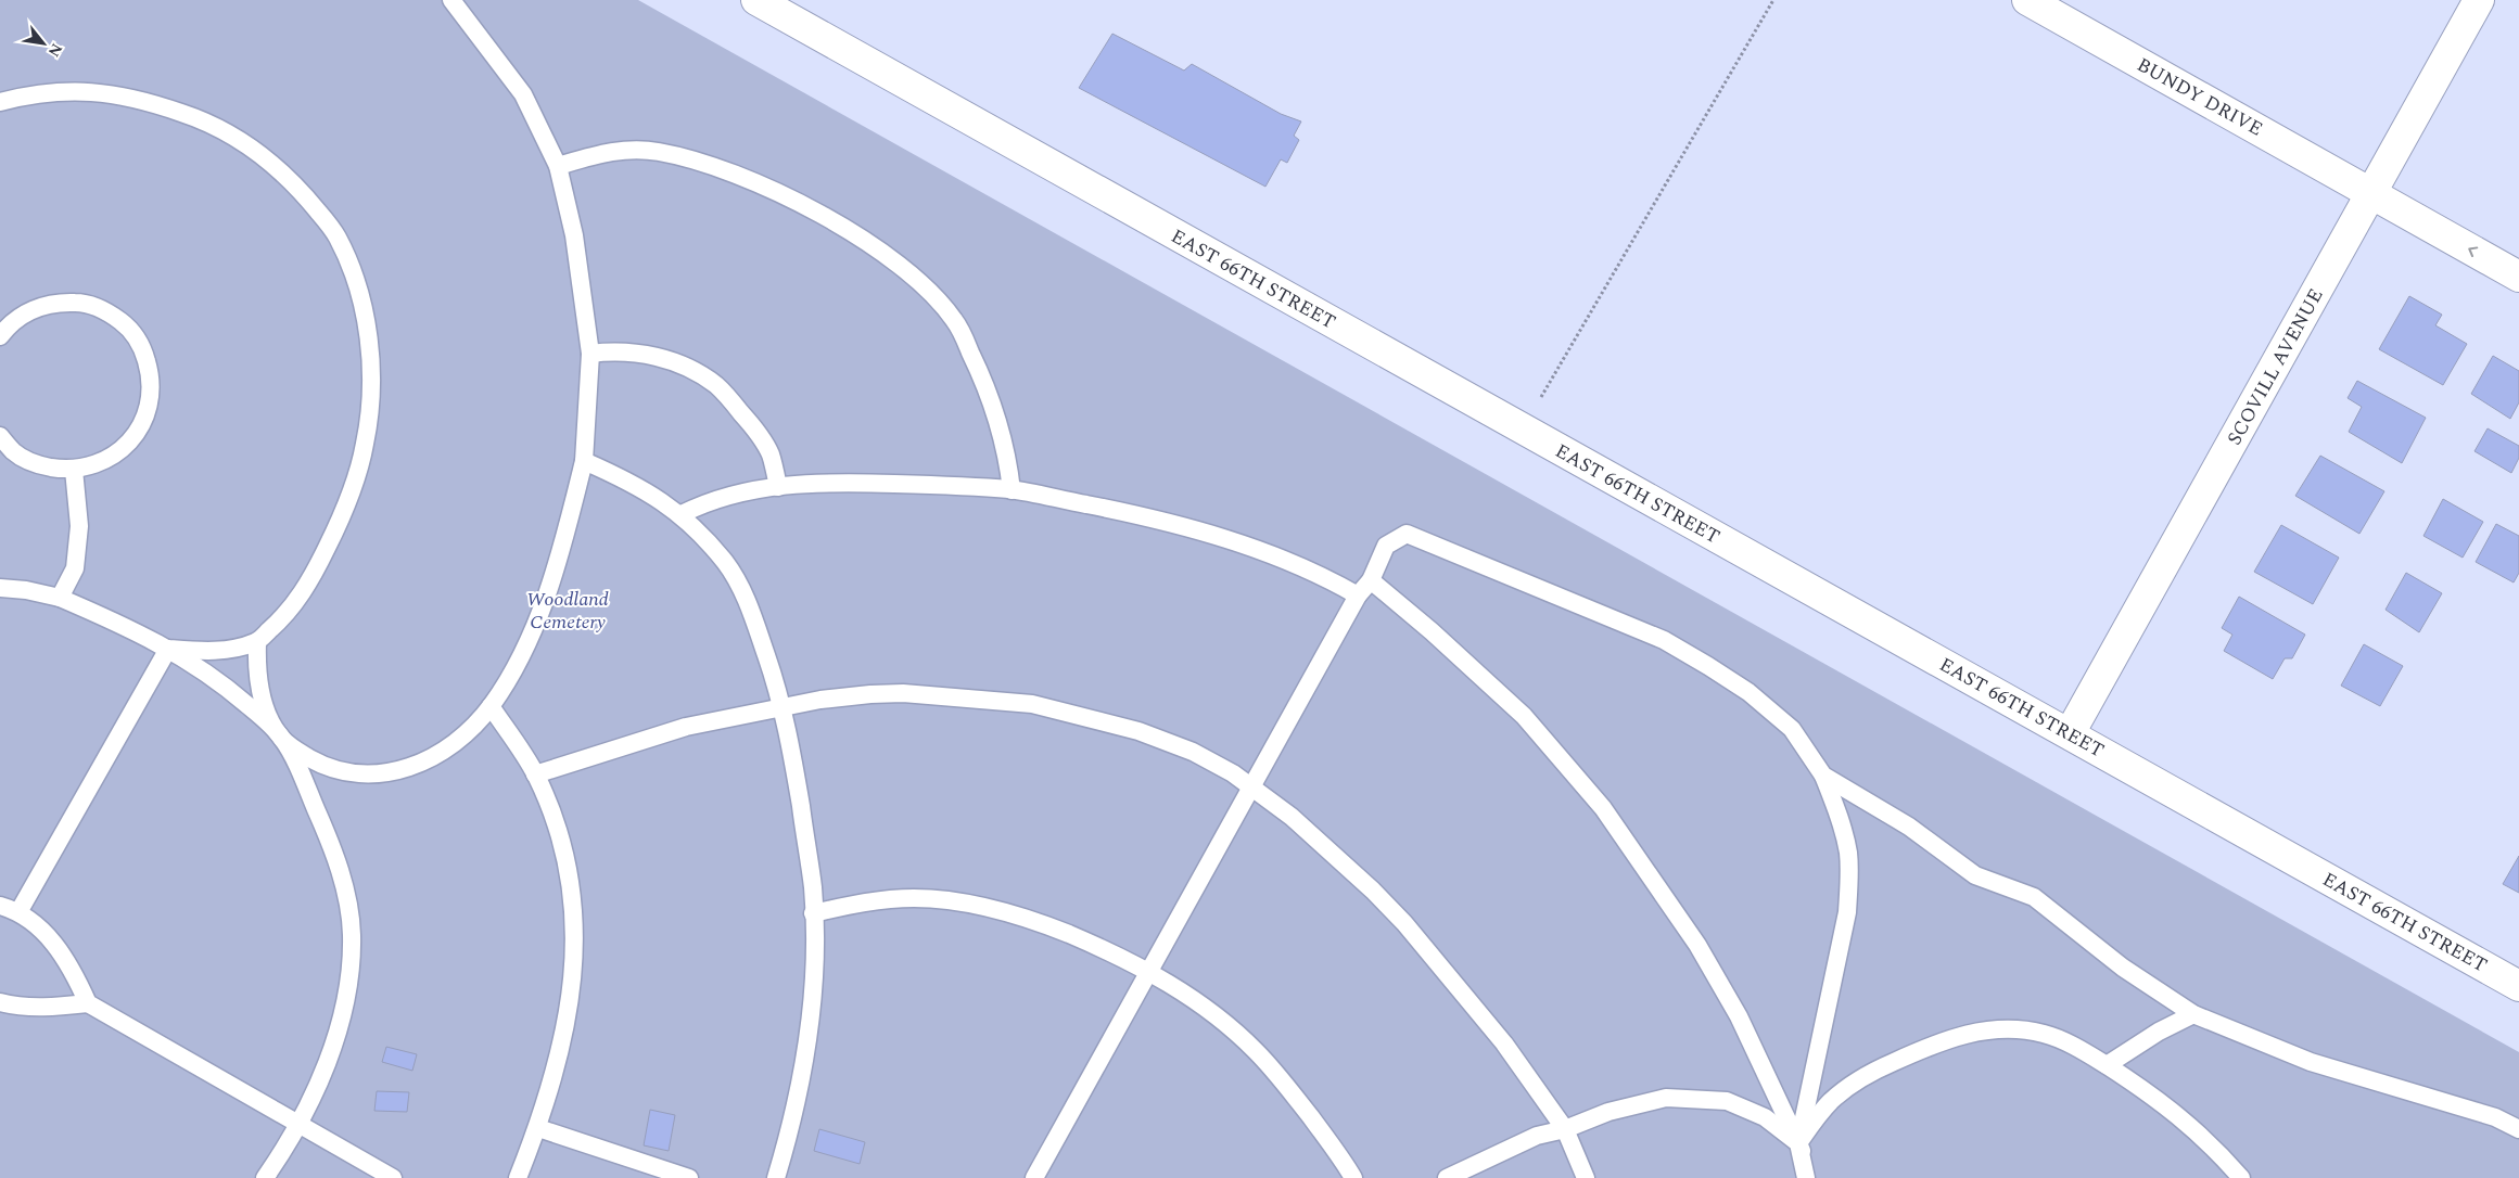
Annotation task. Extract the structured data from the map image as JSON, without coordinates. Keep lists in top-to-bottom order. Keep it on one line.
{"streets":{"street":["BUNDY DRIVE","EAST 66TH STREET","SCOVILL AVENUE"]},"crossings":[["BUNDY DRIVE","SCOVILL AVENUE"],["EAST 66TH STREET","SCOVILL AVENUE"]],"parks":["Woodland Cemetery"],"north":"bottom right"}
